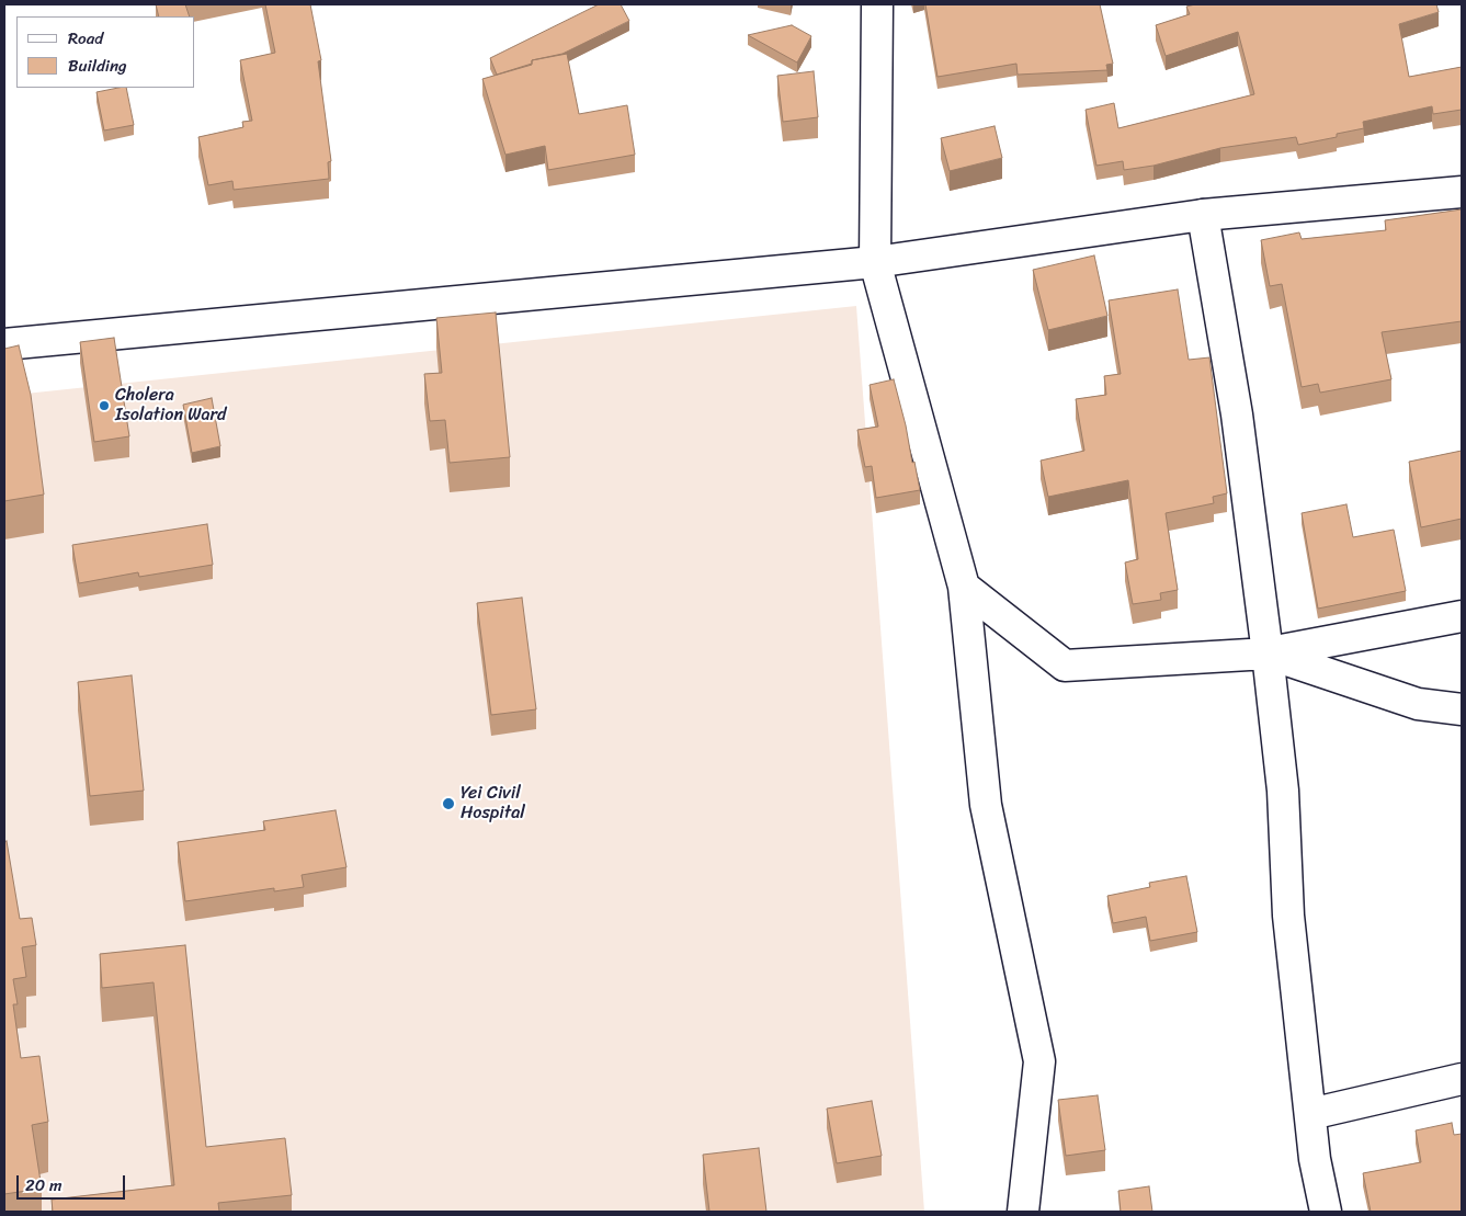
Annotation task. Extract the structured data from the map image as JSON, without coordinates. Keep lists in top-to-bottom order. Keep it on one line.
{"places":["Cholera Isolation Ward","Yei Civil Hospital"],"legend":["Road","Building"],"scale_bar":"20 m"}
